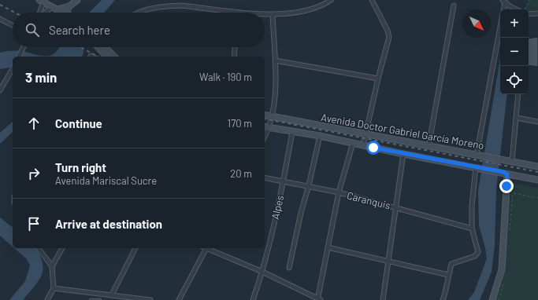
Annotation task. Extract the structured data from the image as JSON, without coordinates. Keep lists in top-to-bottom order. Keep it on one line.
{"streets":{"main road":["Avenida Doctor Gabriel García Moreno"],"street":["Caranquis","Alpes"]},"crossings":[["Avenida Doctor Gabriel García Moreno","Alpes"],["Caranquis","Alpes"]],"north":"bottom right","page":{"map_buttons":["+","−"],"search":"Search here","heading":["3 min","Walk · 190 m"],"list":[["Continue","170 m"],["Turn right","Avenida Mariscal Sucre","20 m"],"Arrive at destination"]}}
